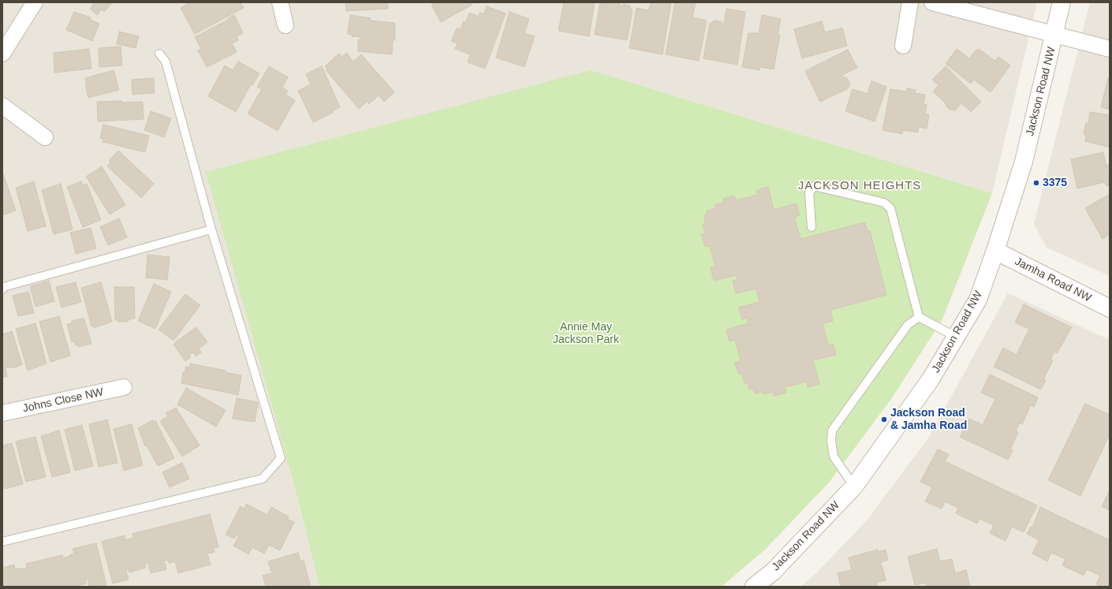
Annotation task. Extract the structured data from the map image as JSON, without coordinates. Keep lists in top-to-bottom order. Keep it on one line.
{"streets":{"street":["Jackson Road NW","Jamha Road NW","Johns Close NW"]},"crossings":[["Jackson Road NW","Jamha Road NW"]],"districts":["JACKSON HEIGHTS"],"parks":["Annie May Jackson Park"],"places":["3375","Jackson Road & Jamha Road"]}
